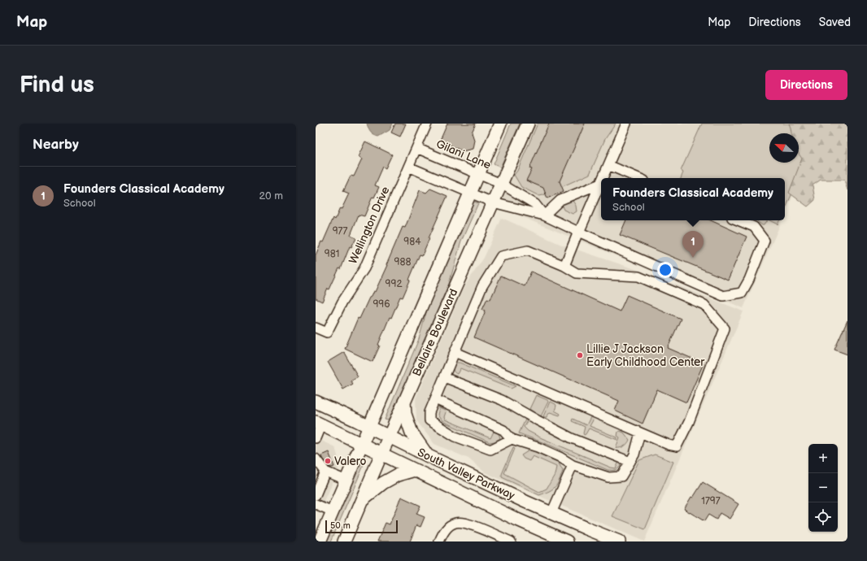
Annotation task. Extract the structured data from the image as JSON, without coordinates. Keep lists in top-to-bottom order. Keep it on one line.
{"streets":{"main road":["Bellaire Boulevard","South Valley Parkway"],"street":["Gilani Lane","Wellington Drive"]},"crossings":[["Gilani Lane","Wellington Drive"],["Gilani Lane","Bellaire Boulevard"],["Bellaire Boulevard","South Valley Parkway"]],"places":["Lillie J Jackson Early Childhood Center","Valero"],"house_numbers":["977","984","981","988","992","996","1797"],"scale_bar":"50 m","north":"top left","page":{"header":"Map","nav":["Map","Directions","Saved"],"buttons":"Directions","title":"Find us","heading":"Nearby","list":[{"mark":"1","name":"Founders Classical Academy","note":"School","value":"20 m"}],"popup":["Founders Classical Academy","School"],"pins":"1","map_buttons":["+","−"],"scale":"50 m"}}
